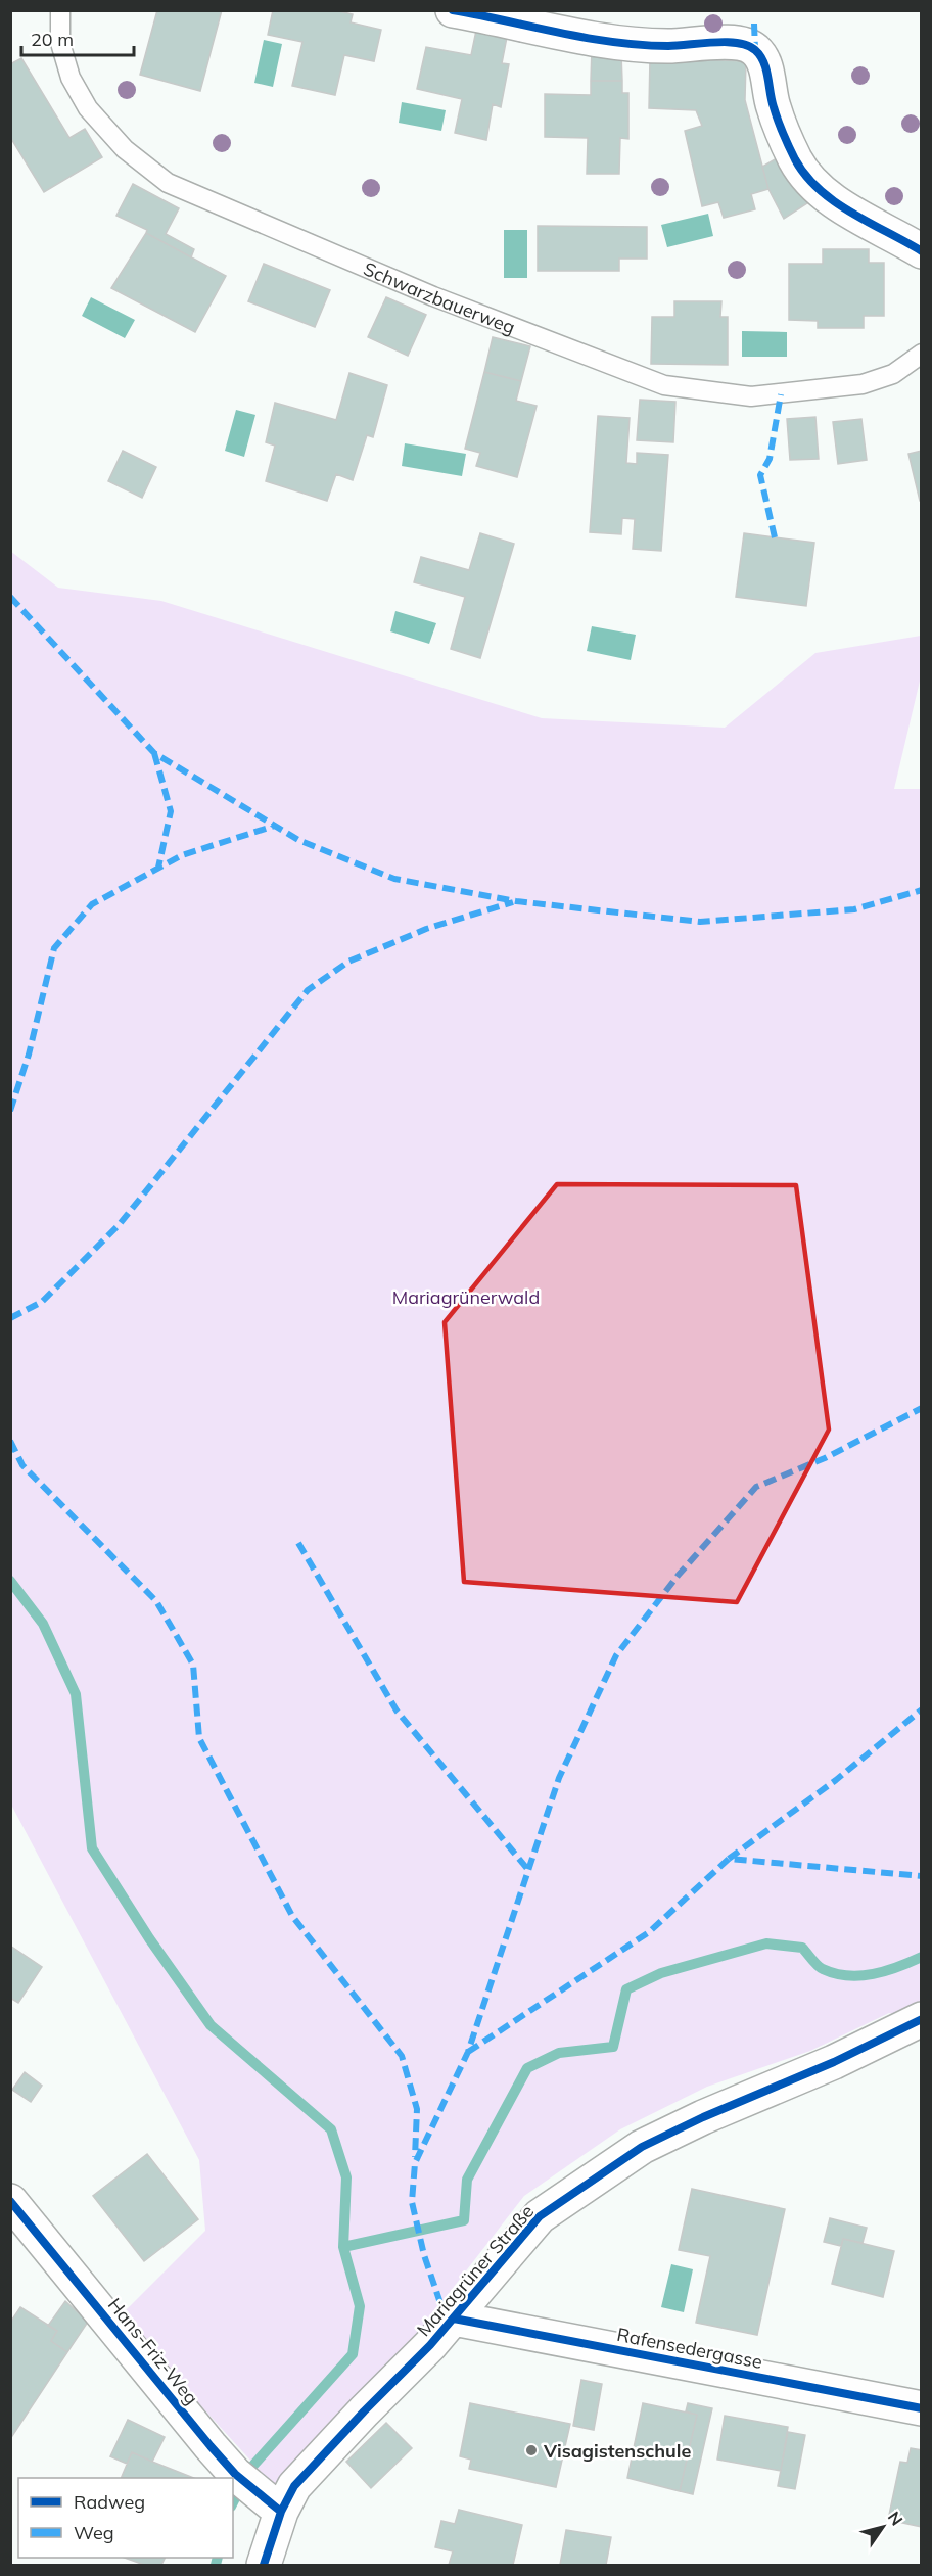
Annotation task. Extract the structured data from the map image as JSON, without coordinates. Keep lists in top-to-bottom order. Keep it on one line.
{"streets":{"street":["Mariagrüner Straße","Rafensedergasse","Hans-Friz-Weg"],"lane":["Schwarzbauerweg"]},"crossings":[["Mariagrüner Straße","Rafensedergasse"],["Mariagrüner Straße","Hans-Friz-Weg"]],"parks":["Mariagrünerwald"],"places":["Visagistenschule"],"legend":["Radweg","Weg"],"scale_bar":"20 m","north":"top right"}
